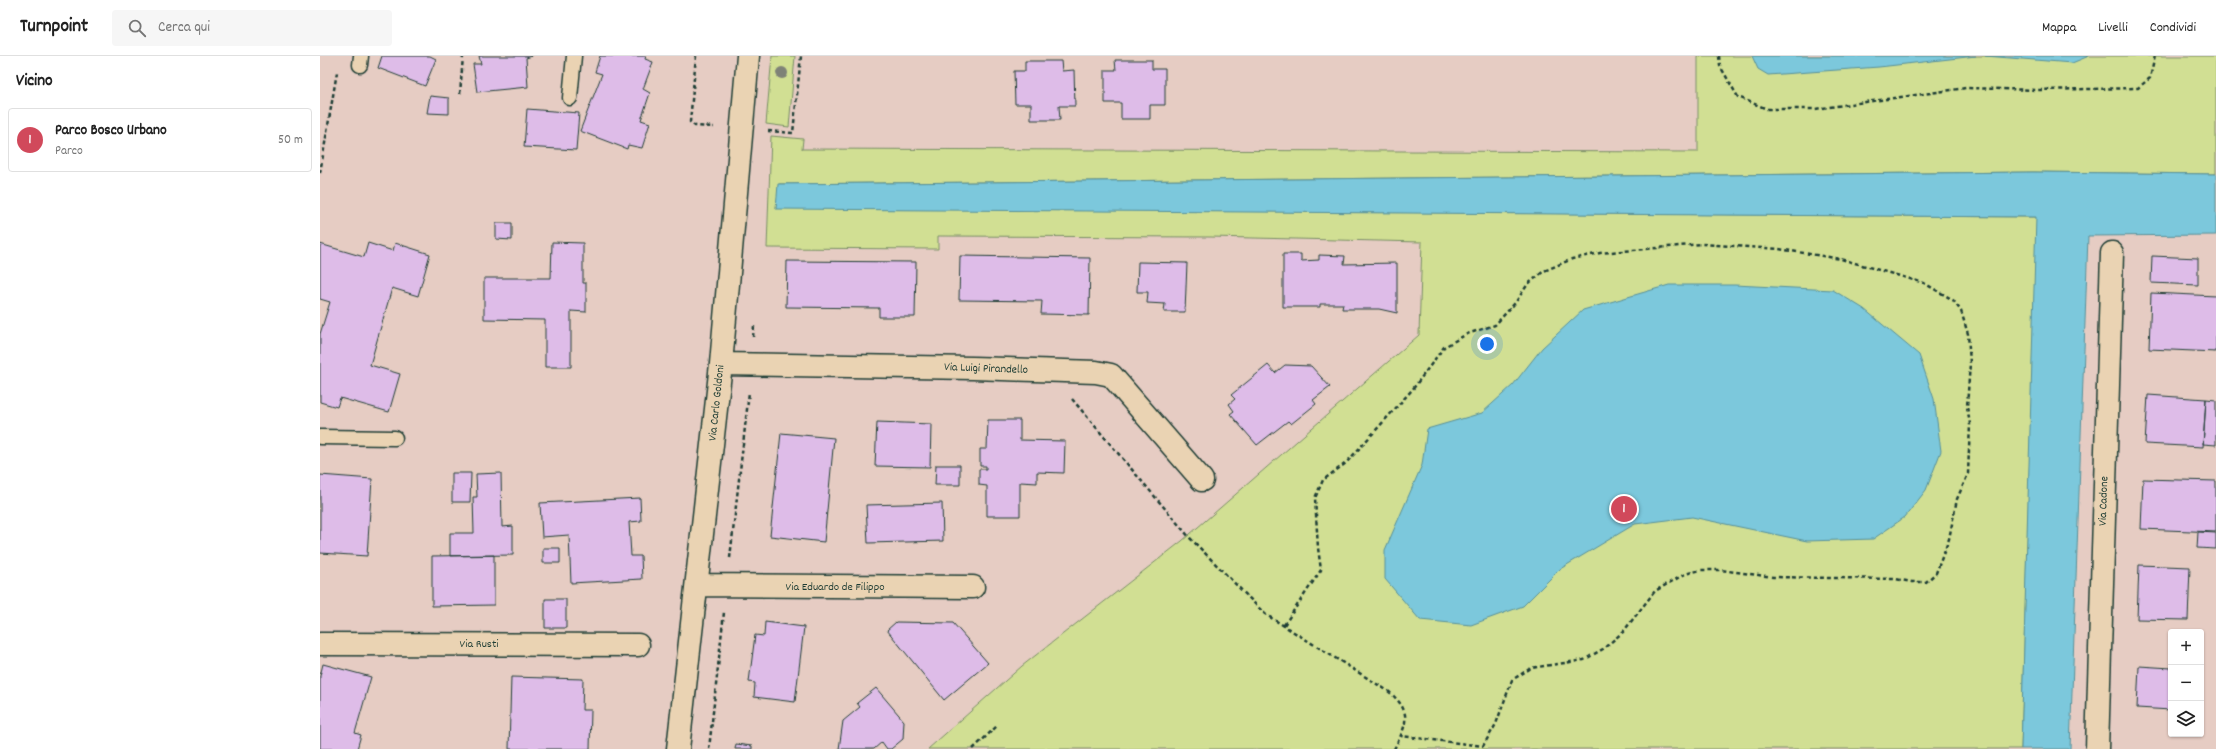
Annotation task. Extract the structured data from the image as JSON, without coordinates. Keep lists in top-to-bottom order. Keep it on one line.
{"streets":{"street":["Via Luigi Pirandello","Via Carlo Goldoni","Via Cadone","Via Eduardo de Filippo","Via Rusti"]},"crossings":[["Via Luigi Pirandello","Via Carlo Goldoni"],["Via Carlo Goldoni","Via Eduardo de Filippo"]],"page":{"header":"Turnpoint","search":"Cerca qui","nav":["Mappa","Livelli","Condividi"],"heading":"Vicino","list":[{"mark":"1","name":"Parco Bosco Urbano","note":"Parco","value":"50 m"}],"pins":"1","map_buttons":["+","−"]}}
